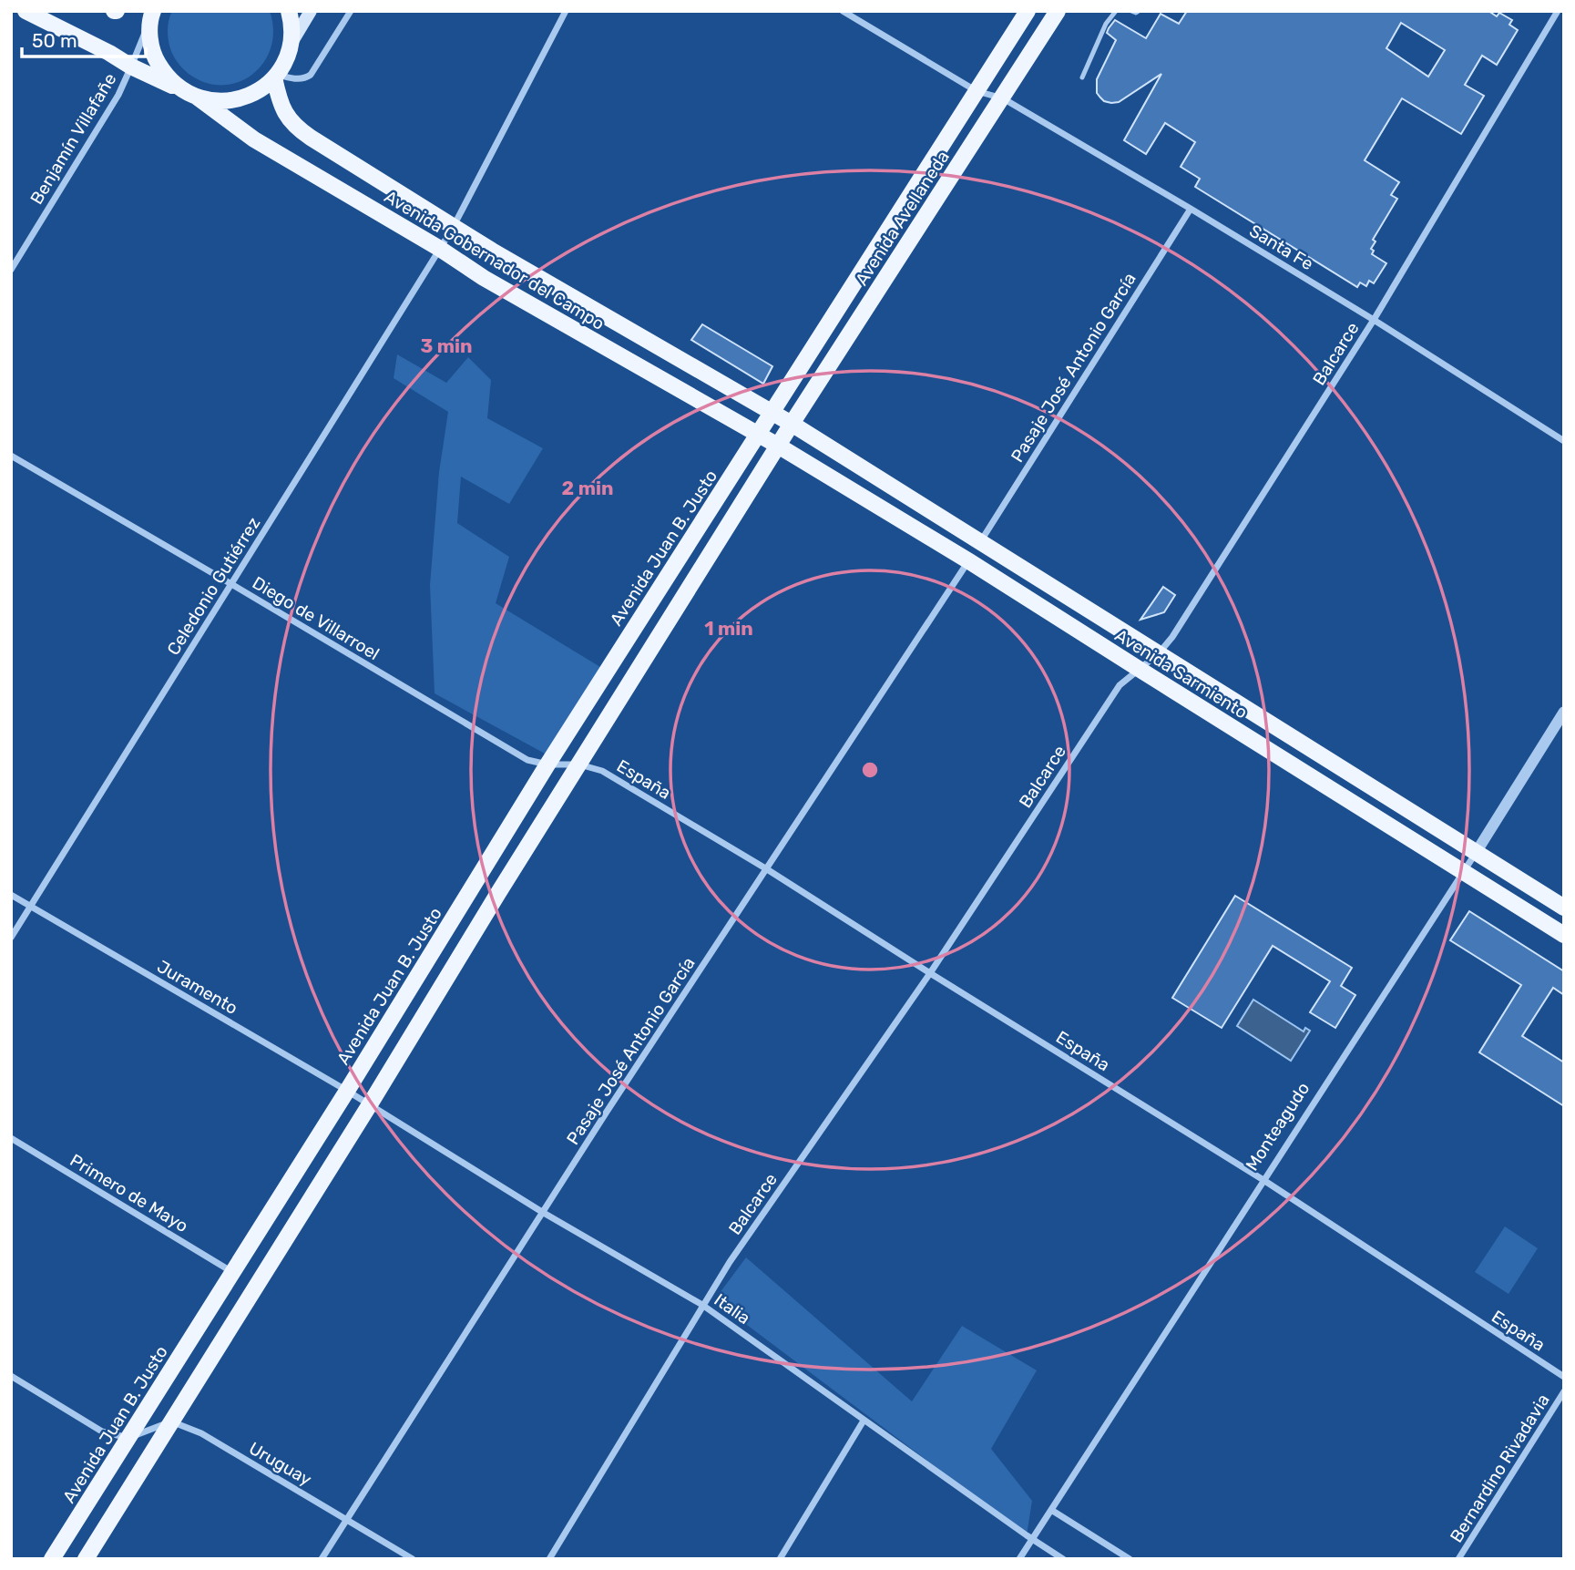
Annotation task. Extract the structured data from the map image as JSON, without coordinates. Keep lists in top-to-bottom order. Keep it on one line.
{"streets":{"main road":["Avenida Avellaneda","Avenida Gobernador del Campo","Avenida Juan B. Justo","Avenida Sarmiento"],"street":["Benjamín Villafañe","Santa Fe","Balcarce","Pasaje José Antonio García","Celedonio Gutiérrez","Diego de Villarroel","España","Juramento","Monteagudo","Primero de Mayo","Italia","Uruguay","Bernardino Rivadavia"]},"crossings":[["Avenida Avellaneda","Santa Fe"],["Avenida Avellaneda","Avenida Gobernador del Campo"],["Avenida Avellaneda","Avenida Juan B. Justo"],["Avenida Avellaneda","Avenida Sarmiento"],["Santa Fe","Balcarce"],["Santa Fe","Pasaje José Antonio García"],["Avenida Gobernador del Campo","Avenida Juan B. Justo"],["Avenida Gobernador del Campo","Celedonio Gutiérrez"],["Avenida Gobernador del Campo","Avenida Sarmiento"],["Balcarce","Avenida Sarmiento"],["Balcarce","España"],["Balcarce","Italia"],["Pasaje José Antonio García","Avenida Sarmiento"],["Pasaje José Antonio García","España"],["Pasaje José Antonio García","Italia"],["Pasaje José Antonio García","Uruguay"],["Avenida Juan B. Justo","Diego de Villarroel"],["Avenida Juan B. Justo","Juramento"],["Avenida Juan B. Justo","Primero de Mayo"],["Celedonio Gutiérrez","Diego de Villarroel"],["Celedonio Gutiérrez","Juramento"],["Diego de Villarroel","España"],["Avenida Sarmiento","Monteagudo"],["España","Monteagudo"],["Juramento","Italia"],["Monteagudo","Italia"]],"scale_bar":"50 m","rings":["3 min","2 min","1 min"]}
